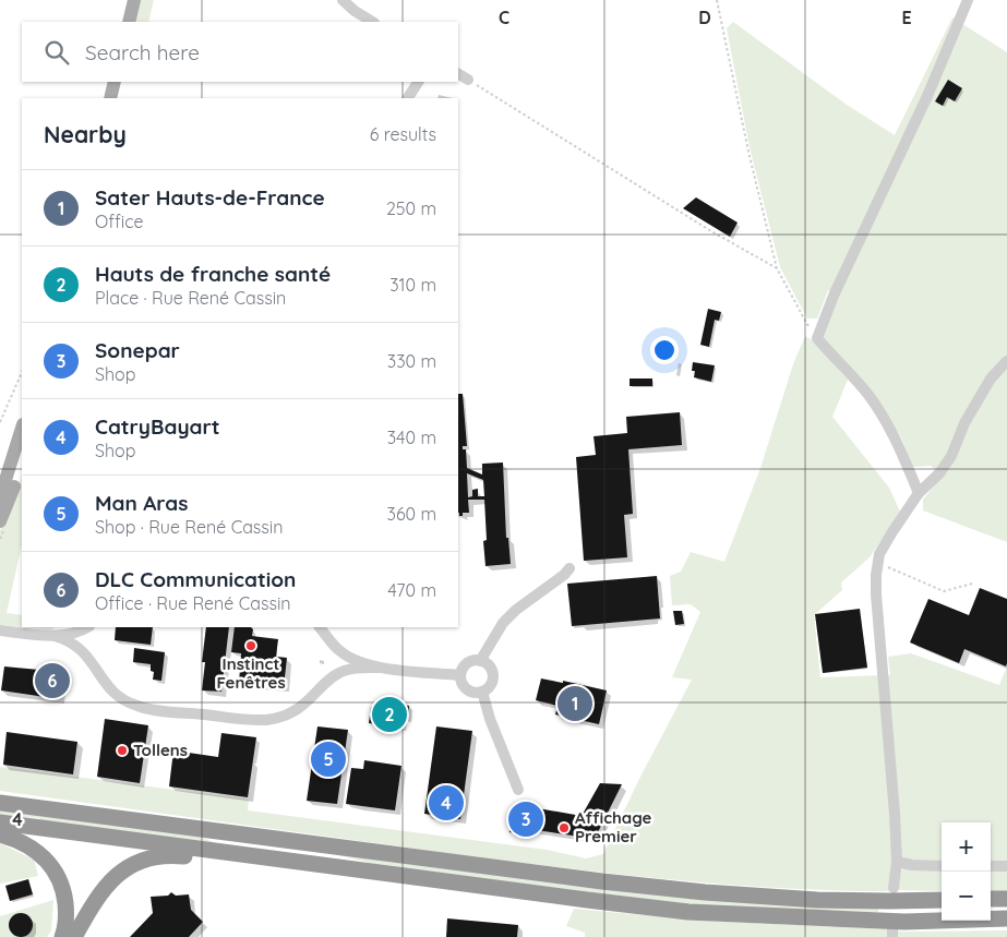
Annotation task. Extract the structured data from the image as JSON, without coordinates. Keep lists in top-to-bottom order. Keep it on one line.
{"places":["Instinct Fenêtres","Tollens","Affichage Premier"],"page":{"search":"Search here","heading":["Nearby","6 results"],"list":[{"mark":"1","name":"Sater Hauts-de-France","note":"Office","value":"250 m"},{"mark":"2","name":"Hauts de franche santé","note":"Place · Rue René Cassin","value":"310 m"},{"mark":"3","name":"Sonepar","note":"Shop","value":"330 m"},{"mark":"4","name":"CatryBayart","note":"Shop","value":"340 m"},{"mark":"5","name":"Man Aras","note":"Shop · Rue René Cassin","value":"360 m"},{"mark":"6","name":"DLC Communication","note":"Office · Rue René Cassin","value":"470 m"}],"pins":["6","1","2","5","4","3"],"map_buttons":["+","−"]},"grid":{"columns":["C","D","E"],"rows":["4"]}}
